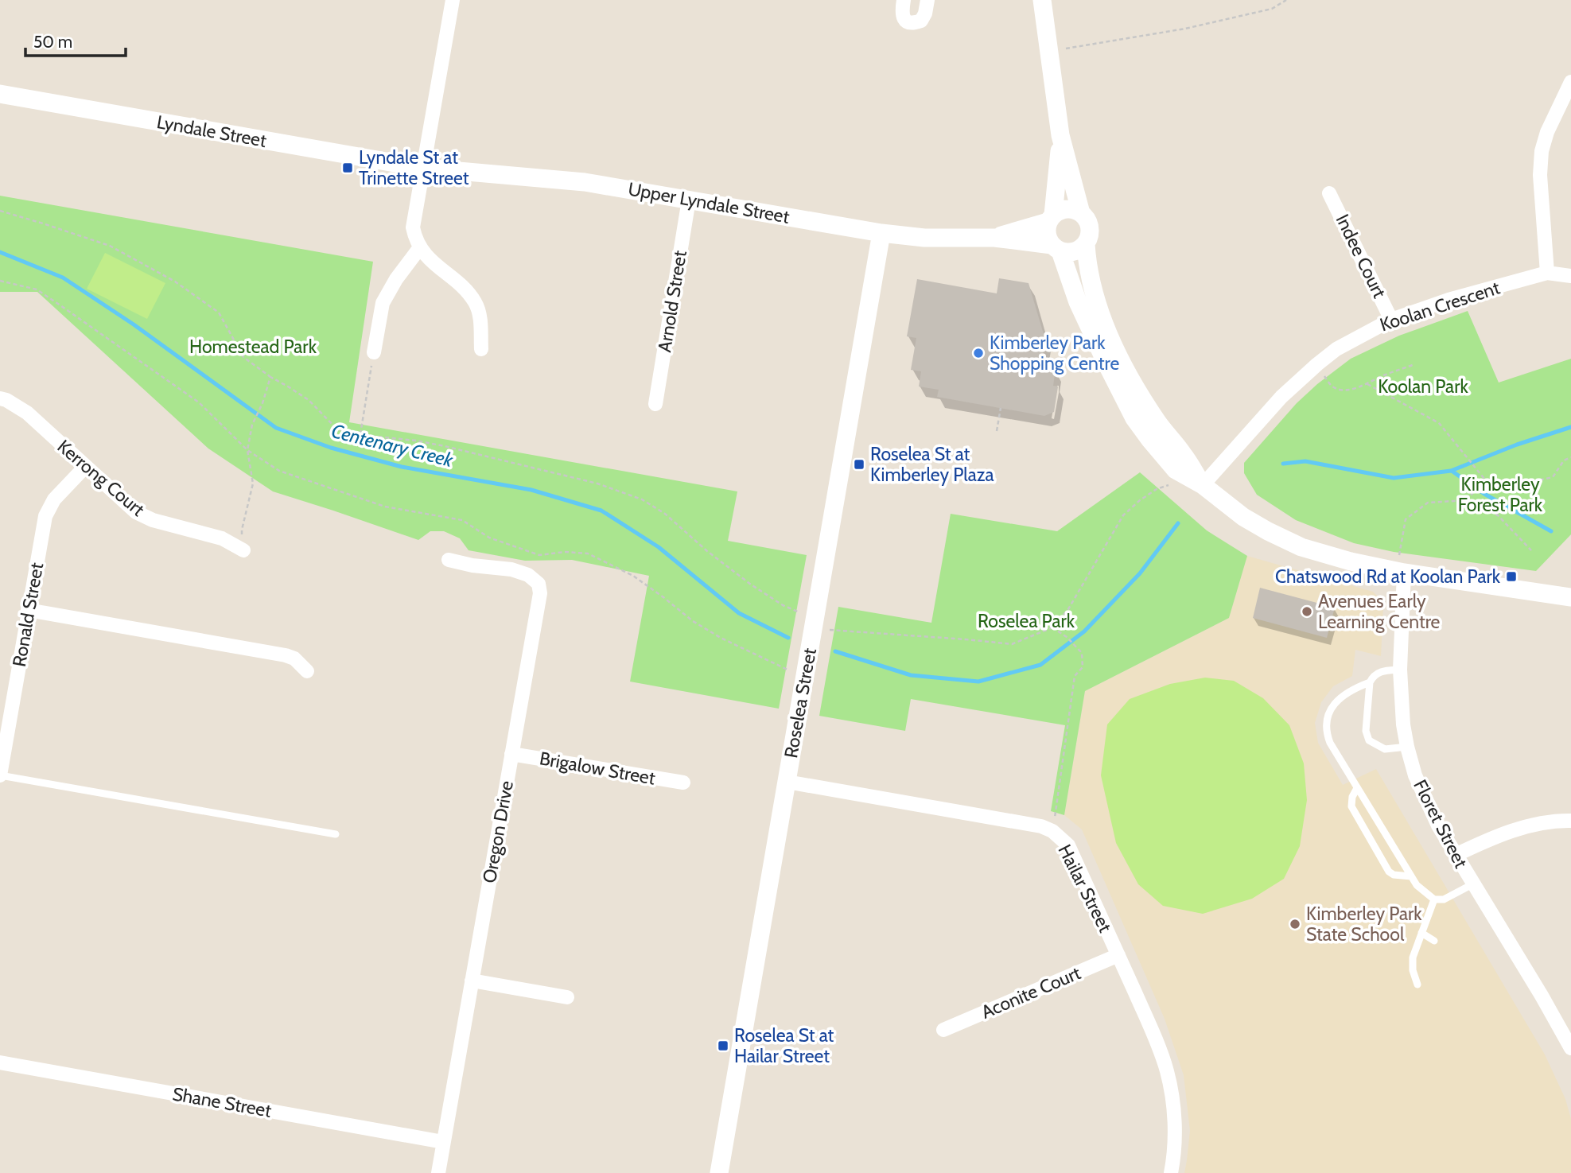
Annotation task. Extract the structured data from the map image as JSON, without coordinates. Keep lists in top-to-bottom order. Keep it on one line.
{"streets":{"street":["Lyndale Street","Upper Lyndale Street","Indee Court","Arnold Street","Koolan Crescent","Kerrong Court","Ronald Street","Roselea Street","Brigalow Street","Floret Street","Oregon Drive","Hailar Street","Aconite Court","Shane Street"]},"crossings":[["Lyndale Street","Upper Lyndale Street"],["Upper Lyndale Street","Arnold Street"],["Upper Lyndale Street","Roselea Street"],["Indee Court","Koolan Crescent"],["Kerrong Court","Ronald Street"],["Roselea Street","Hailar Street"],["Brigalow Street","Oregon Drive"],["Oregon Drive","Shane Street"],["Hailar Street","Aconite Court"]],"water":["Centenary Creek"],"parks":["Homestead Park","Koolan Park","Kimberley Forest Park","Roselea Park"],"places":{"transit":["Lyndale St at Trinette Street","Roselea St at Kimberley Plaza","Chatswood Rd at Koolan Park","Roselea St at Hailar Street"],"other":["Kimberley Park Shopping Centre","Avenues Early Learning Centre","Kimberley Park State School"]},"scale_bar":"50 m"}
